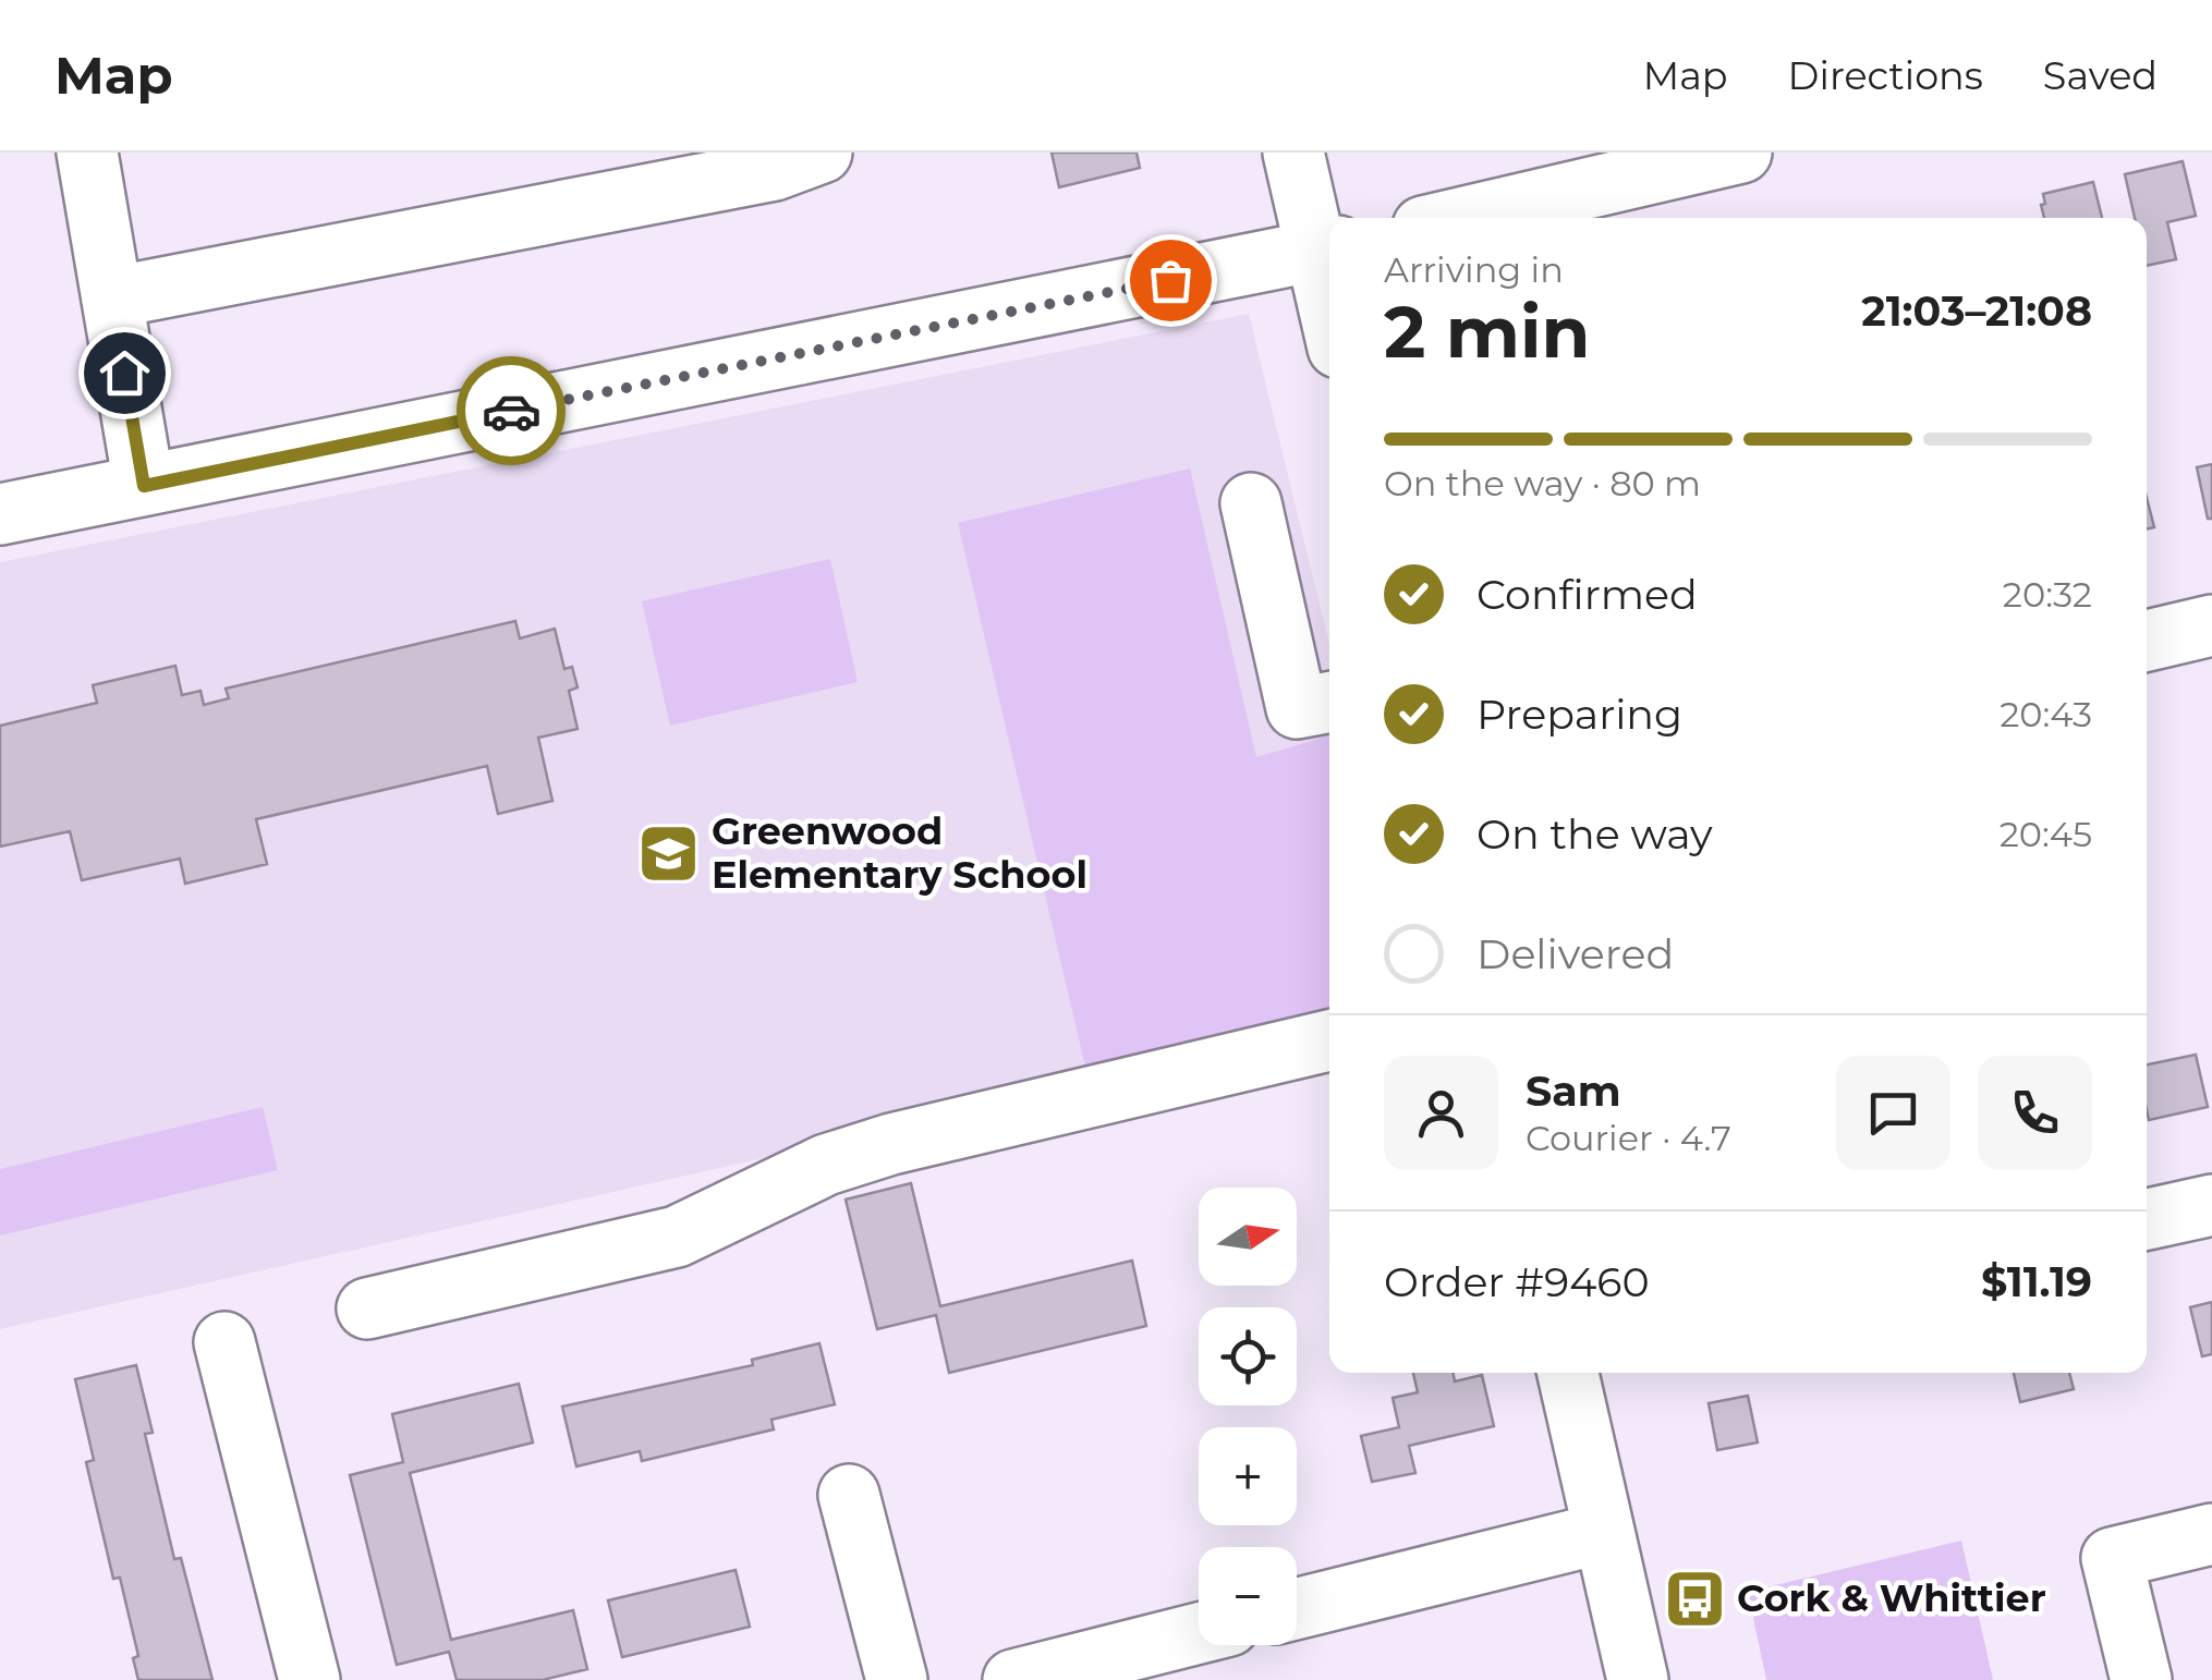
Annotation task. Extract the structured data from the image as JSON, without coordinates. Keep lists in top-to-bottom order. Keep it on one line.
{"places":{"school or university":["Greenwood Elementary School"],"bus stop":["Cork & Whittier"]},"north":"right","page":{"header":"Map","nav":["Map","Directions","Saved"],"heading":["2 min","Arriving in","21:03–21:08"],"panel":["Sam","Courier · 4.7","Order #9460","$11.19"],"bar":"On the way · 80 m","list":[["Confirmed","20:32"],["Preparing","20:43"],["On the way","20:45"],"Delivered"],"map_buttons":["+","−"]}}
